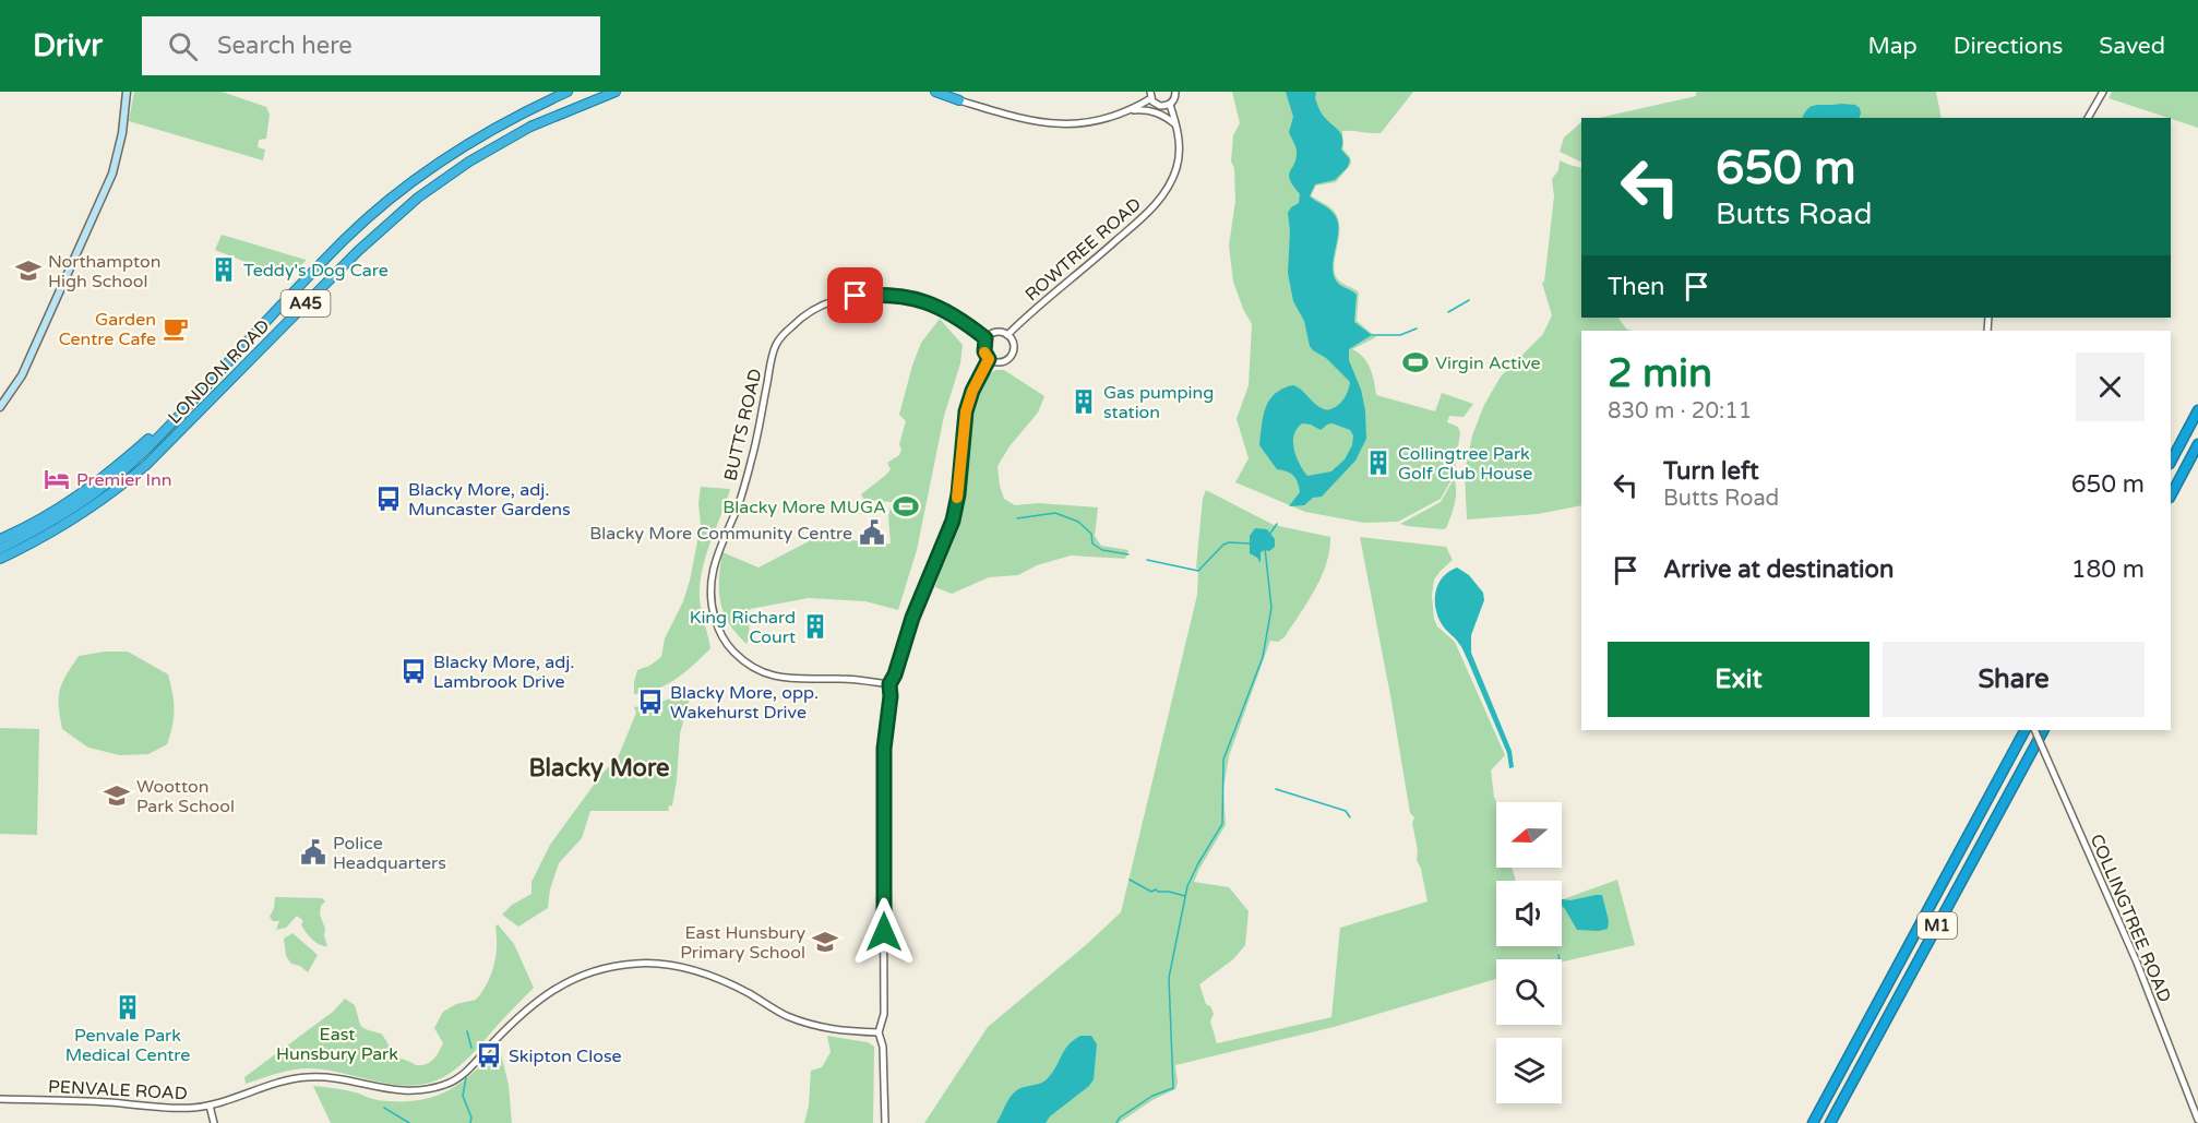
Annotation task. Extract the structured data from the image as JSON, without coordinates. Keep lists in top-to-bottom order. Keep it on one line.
{"streets":{"highway":["A45","LONDON ROAD","M1"],"street":["ROWTREE ROAD","BUTTS ROAD","COLLINGTREE ROAD","PENVALE ROAD"]},"crossings":[["ROWTREE ROAD","BUTTS ROAD"]],"districts":["Blacky More"],"parks":["East Hunsbury Park"],"places":{"building":["Teddy's Dog Care","Gas pumping station","Collingtree Park Golf Club House","King Richard Court","Penvale Park Medical Centre"],"school or university":["Northampton High School","Wootton Park School","East Hunsbury Primary School"],"cafe":["Garden Centre Cafe"],"sports":["Virgin Active","Blacky More MUGA"],"hotel":["Premier Inn"],"bus stop":["Blacky More, adj. Muncaster Gardens","Blacky More, adj. Lambrook Drive","Blacky More, opp. Wakehurst Drive","Skipton Close"],"public building":["Blacky More Community Centre","Police Headquarters"]},"north":"left","page":{"header":"Drivr","search":"Search here","nav":["Map","Directions","Saved"],"turn":["650 m","Butts Road"],"then":"Then","heading":["2 min","830 m · 20:11"],"list":[{"name":"Turn left","note":"Butts Road","value":"650 m"},{"name":"Arrive at destination","value":"180 m"}],"buttons":["Exit","Share"]}}
